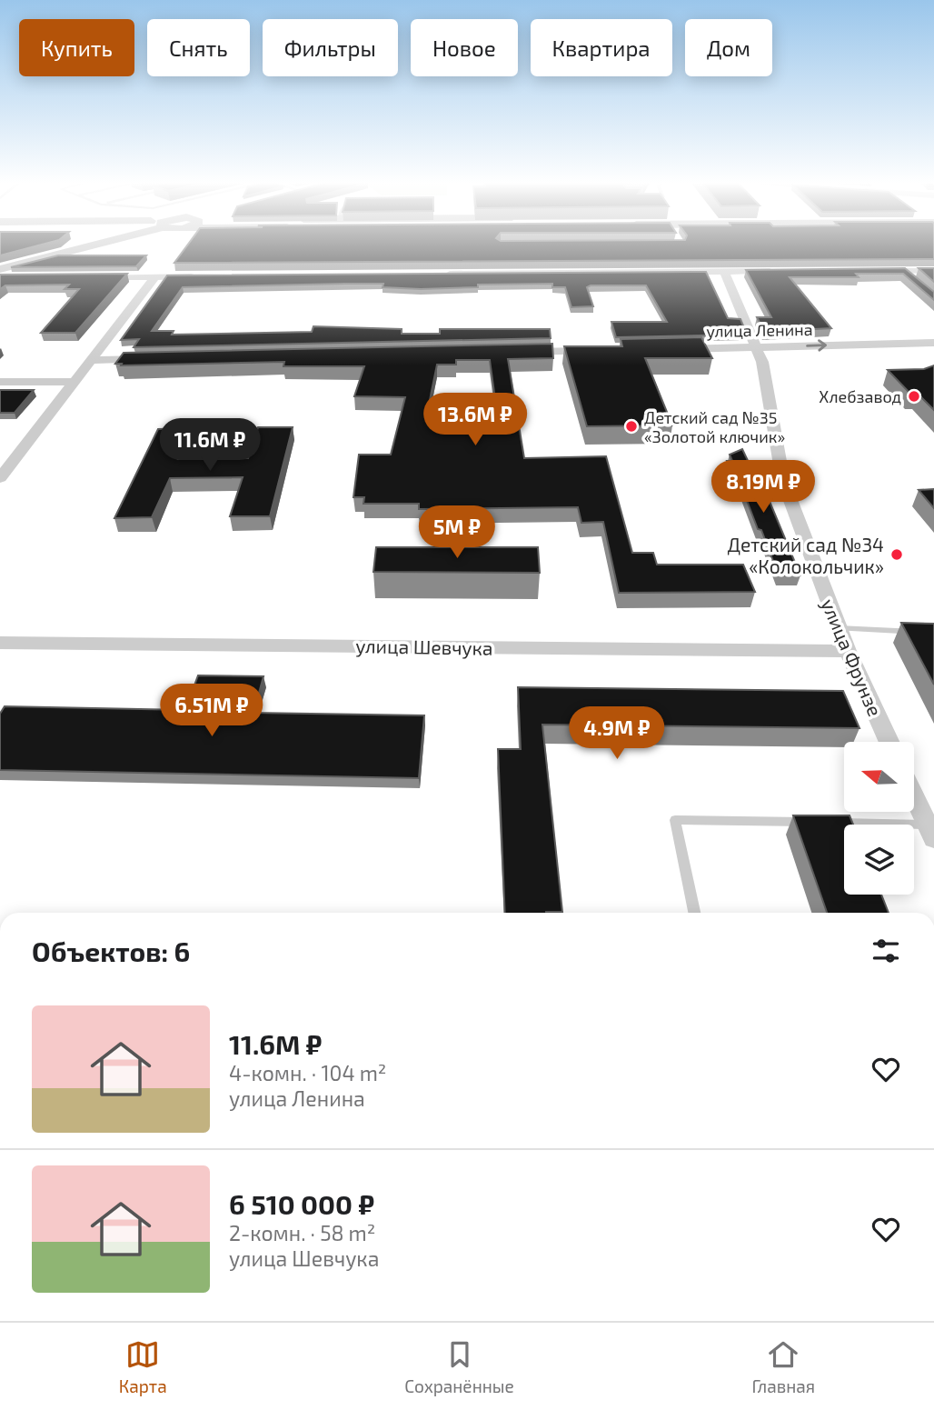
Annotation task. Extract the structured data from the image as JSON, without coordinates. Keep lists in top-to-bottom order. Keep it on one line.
{"streets":{"street":["улица Ленина","улица Шевчука","улица Фрунзе"]},"crossings":[["улица Ленина","улица Фрунзе"],["улица Шевчука","улица Фрунзе"]],"places":["Хлебзавод","Детский сад №35 «Золотой ключик»","Детский сад №34 «Колокольчик»"],"north":"left","page":{"chip":["Купить","Снять","Фильтры","Новое","Квартира","Дом"],"price":["13.6M ₽","11.6M ₽","8.19M ₽","5M ₽","6.51M ₽","4.9M ₽"],"heading":"Объектов: 6","list":[{"name":"11.6M ₽","note":"4-комн. · 104 m² · улица Ленина"},{"name":"6 510 000 ₽","note":"2-комн. · 58 m² · улица Шевчука"}],"tabs":["Карта","Сохранённые","Главная"]}}
